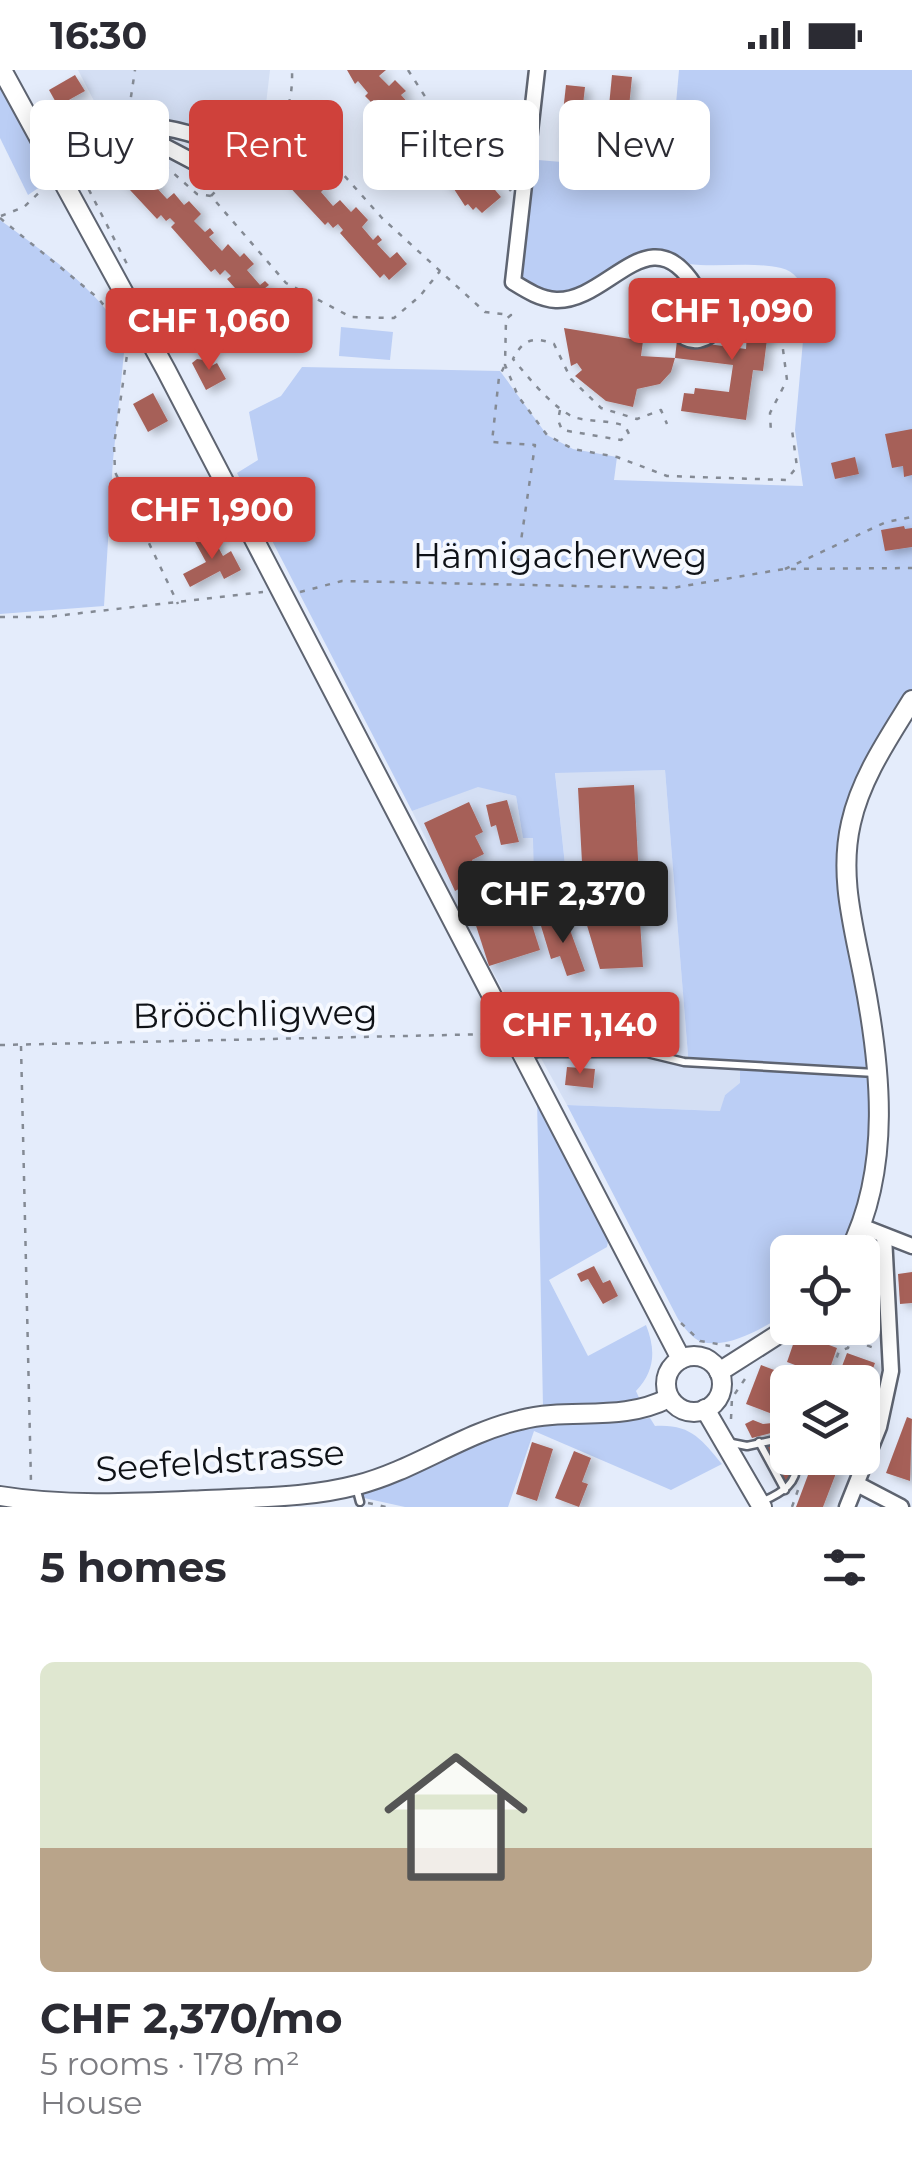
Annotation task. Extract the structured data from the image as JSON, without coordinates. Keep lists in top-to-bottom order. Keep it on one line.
{"streets":{"main road":["Seefeldstrasse"],"path":["Hämigacherweg","Brööchligweg"]},"page":{"status":"16:30","chip":["Buy","Rent","Filters","New"],"price":["CHF 1,090","CHF 1,060","CHF 1,900","CHF 2,370","CHF 1,140"],"heading":"5 homes","list":[{"name":"CHF 2,370/mo","note":"5 rooms · 178 m² · House"}]}}
